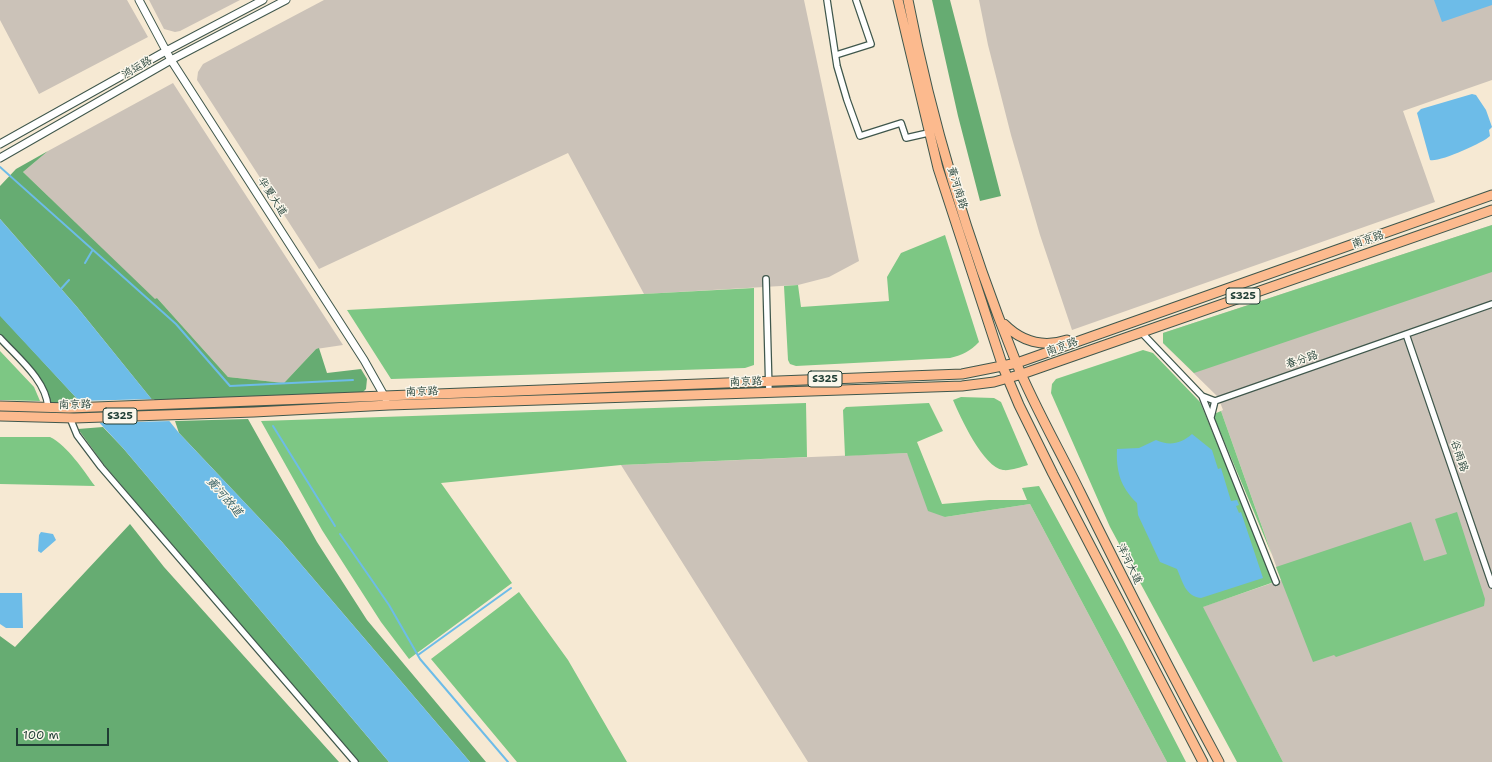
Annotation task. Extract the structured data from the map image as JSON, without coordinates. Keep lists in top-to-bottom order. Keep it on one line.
{"streets":{"main road":["黄河南路","南京路","S325","洋河大道"],"street":["鸿运路","华夏大道","春分路","谷雨路"]},"crossings":[["鸿运路","华夏大道"],["黄河南路","南京路"],["黄河南路","洋河大道"],["华夏大道","南京路"],["南京路","洋河大道"],["春分路","谷雨路"]],"water":["黄河故道"],"scale_bar":"100 m"}
